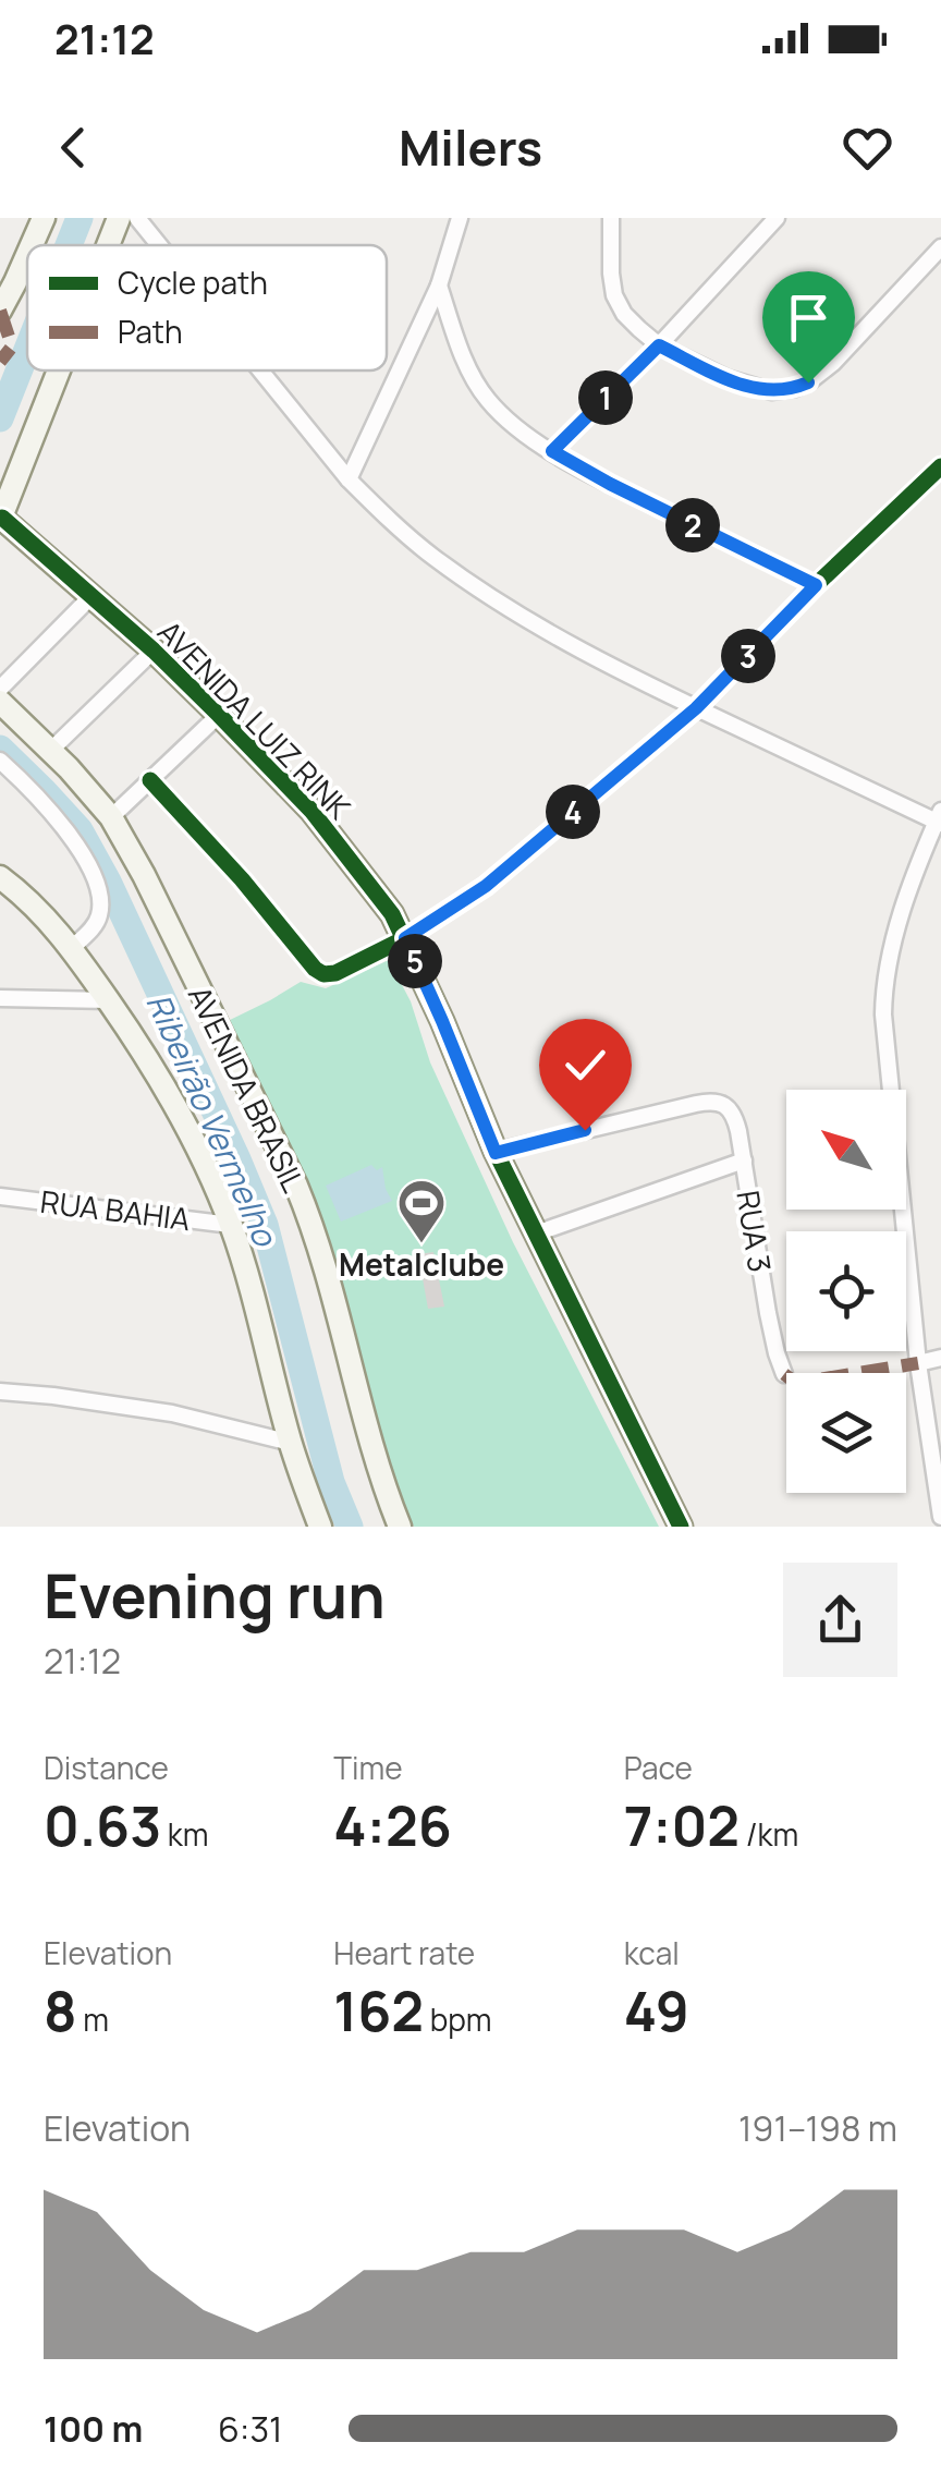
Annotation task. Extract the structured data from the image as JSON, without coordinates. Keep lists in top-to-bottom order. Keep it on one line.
{"streets":{"main road":["AVENIDA LUIZ RINK","AVENIDA BRASIL"],"street":["RUA BAHIA","RUA 3"]},"crossings":[["AVENIDA LUIZ RINK","RUA 3"]],"water":["Ribeirão Vermelho"],"places":{"sports":["Metalclube"]},"legend":["Cycle path","Path"],"north":"top left","page":{"status":"21:12","header":"Milers","pins":["1","2","3","4","5"],"heading":["Evening run","21:12"],"stats":[["Distance","0.63 km"],["Time","4:26"],["Pace","7:02 /km"],["Elevation","8 m"],["Heart rate","162 bpm"],["kcal","49"]],"chart":["Elevation","191–198 m"],"list":[{"name":"100 m","note":"6:31"}]}}
